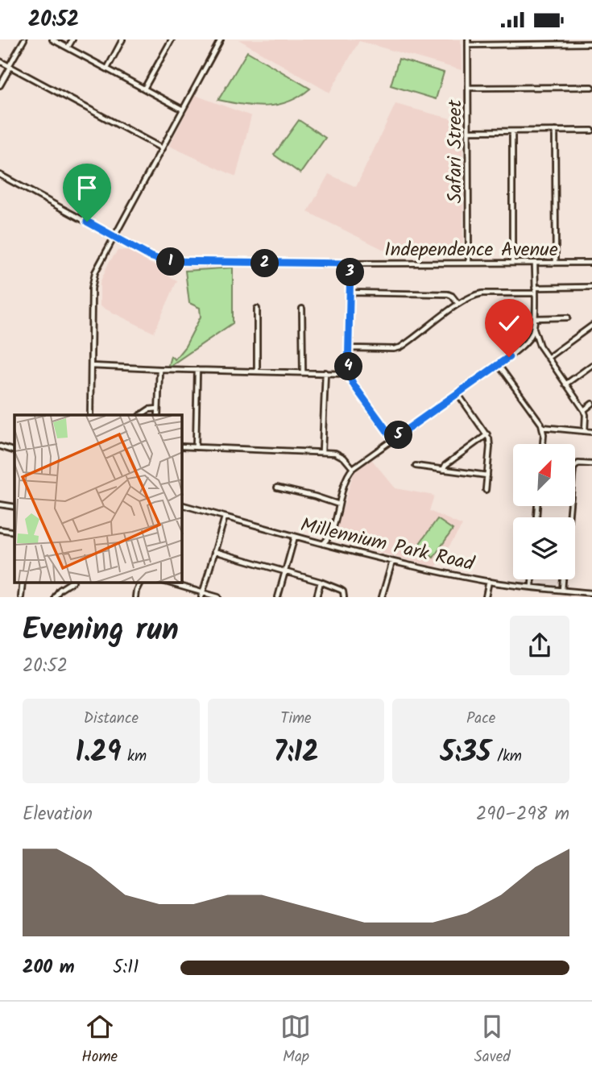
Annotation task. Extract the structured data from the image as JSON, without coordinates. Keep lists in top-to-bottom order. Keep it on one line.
{"streets":{"street":["Safari Street","Independence Avenue","Millennium Park Road"]},"crossings":[["Safari Street","Independence Avenue"]],"north":"top right","page":{"status":"20:52","pins":["1","2","3","4","5"],"heading":["Evening run","20:52"],"stats":[["Distance","1.29 km"],["Time","7:12"],["Pace","5:35 /km"]],"chart":["Elevation","290–298 m"],"list":[{"name":"200 m","note":"5:11"}],"tabs":["Home","Map","Saved"]}}
